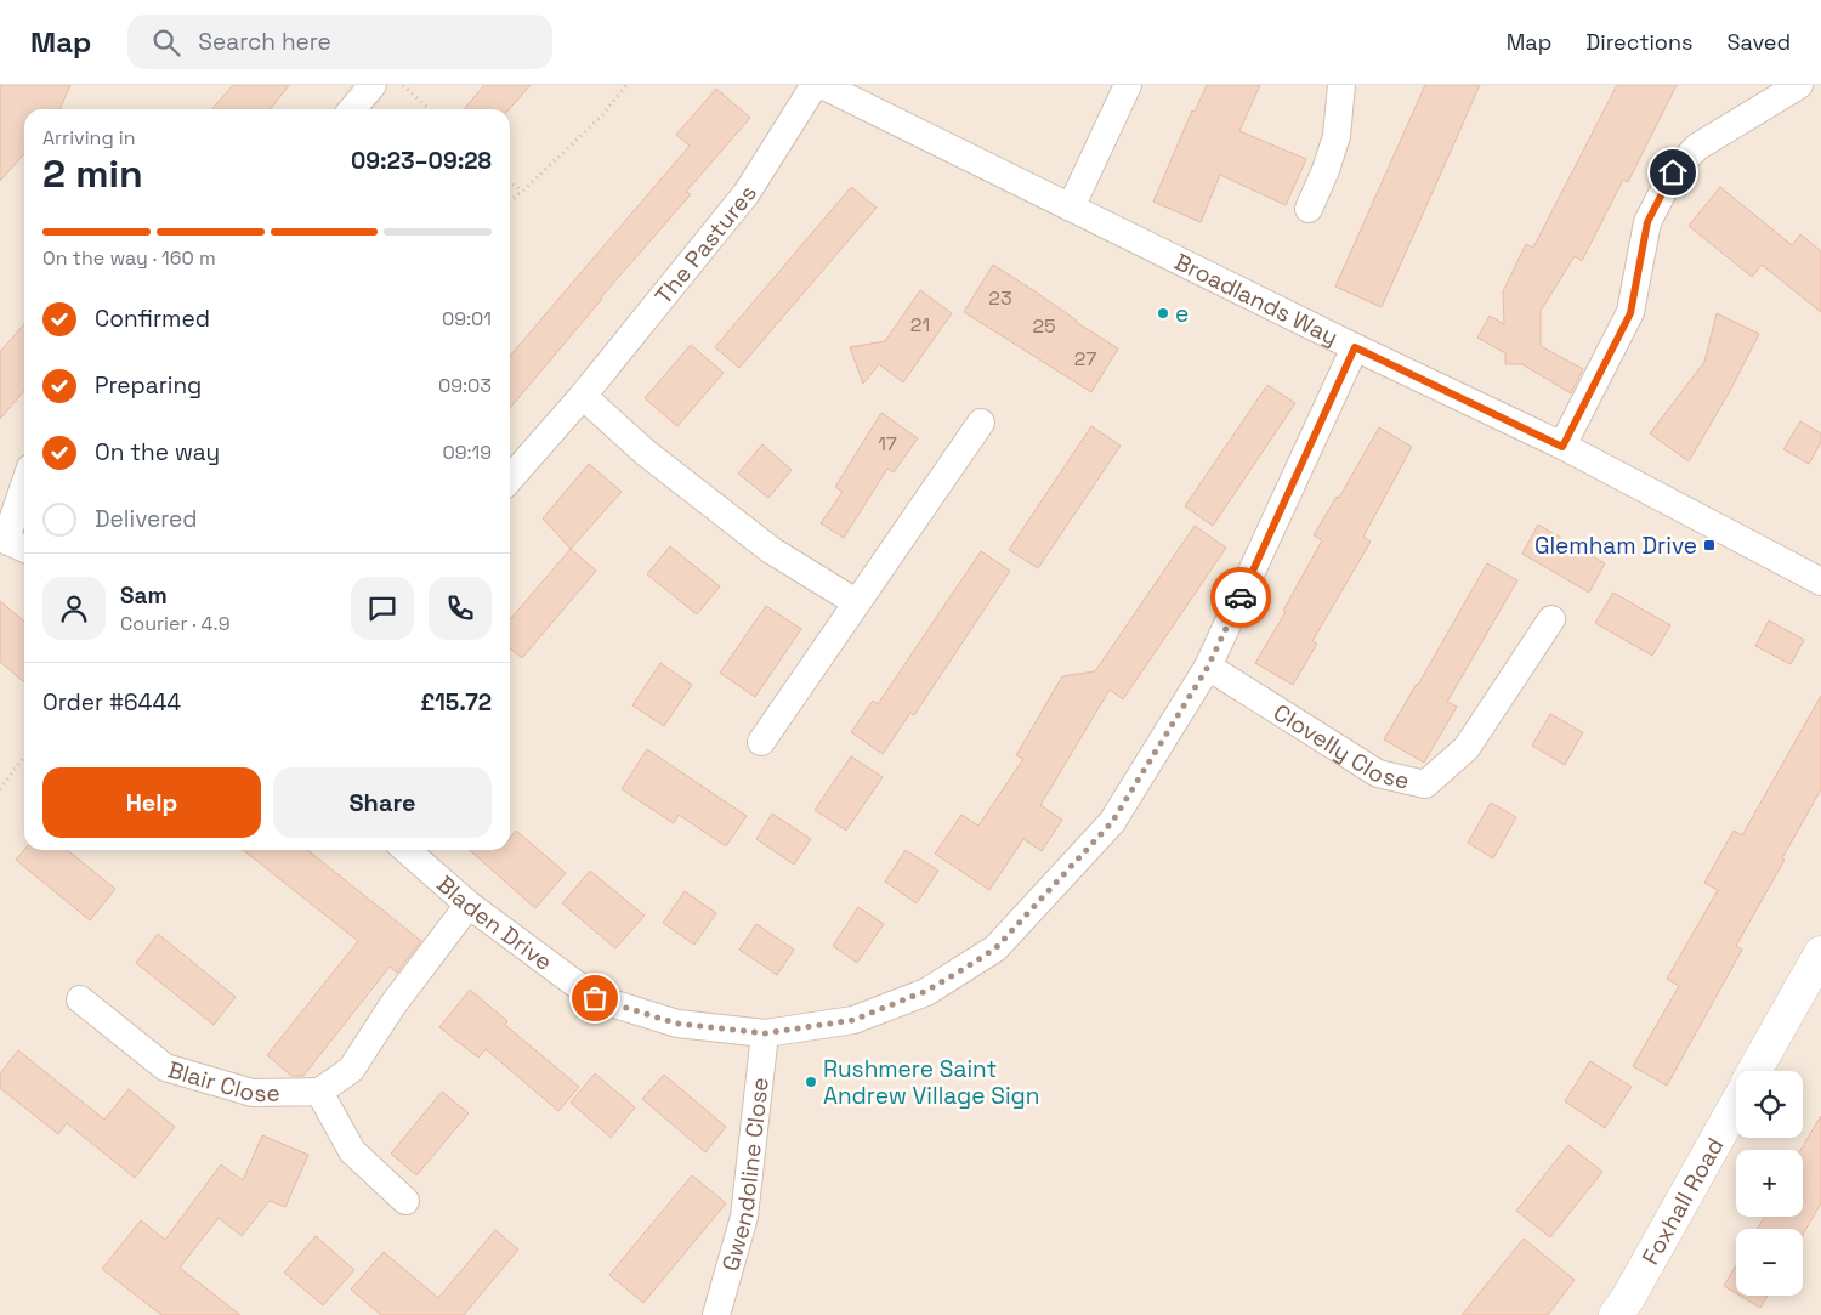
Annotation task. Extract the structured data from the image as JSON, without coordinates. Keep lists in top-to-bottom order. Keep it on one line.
{"streets":{"street":["The Pastures","Broadlands Way","Clovelly Close","Bladen Drive","Blair Close","Gwendoline Close","Foxhall Road"]},"crossings":[["Broadlands Way","Bladen Drive"],["Clovelly Close","Bladen Drive"],["Bladen Drive","Gwendoline Close"]],"places":{"other":["e","Rushmere Saint Andrew Village Sign"],"transit":["Glemham Drive"]},"house_numbers":["23","21","25","27","17"],"page":{"header":"Map","search":"Search here","nav":["Map","Directions","Saved"],"heading":["2 min","Arriving in","09:23–09:28"],"panel":["Sam","Courier · 4.9","Order #6444","£15.72"],"bar":"On the way · 160 m","list":[["Confirmed","09:01"],["Preparing","09:03"],["On the way","09:19"],"Delivered"],"buttons":["Help","Share"],"map_buttons":["+","−"]}}
